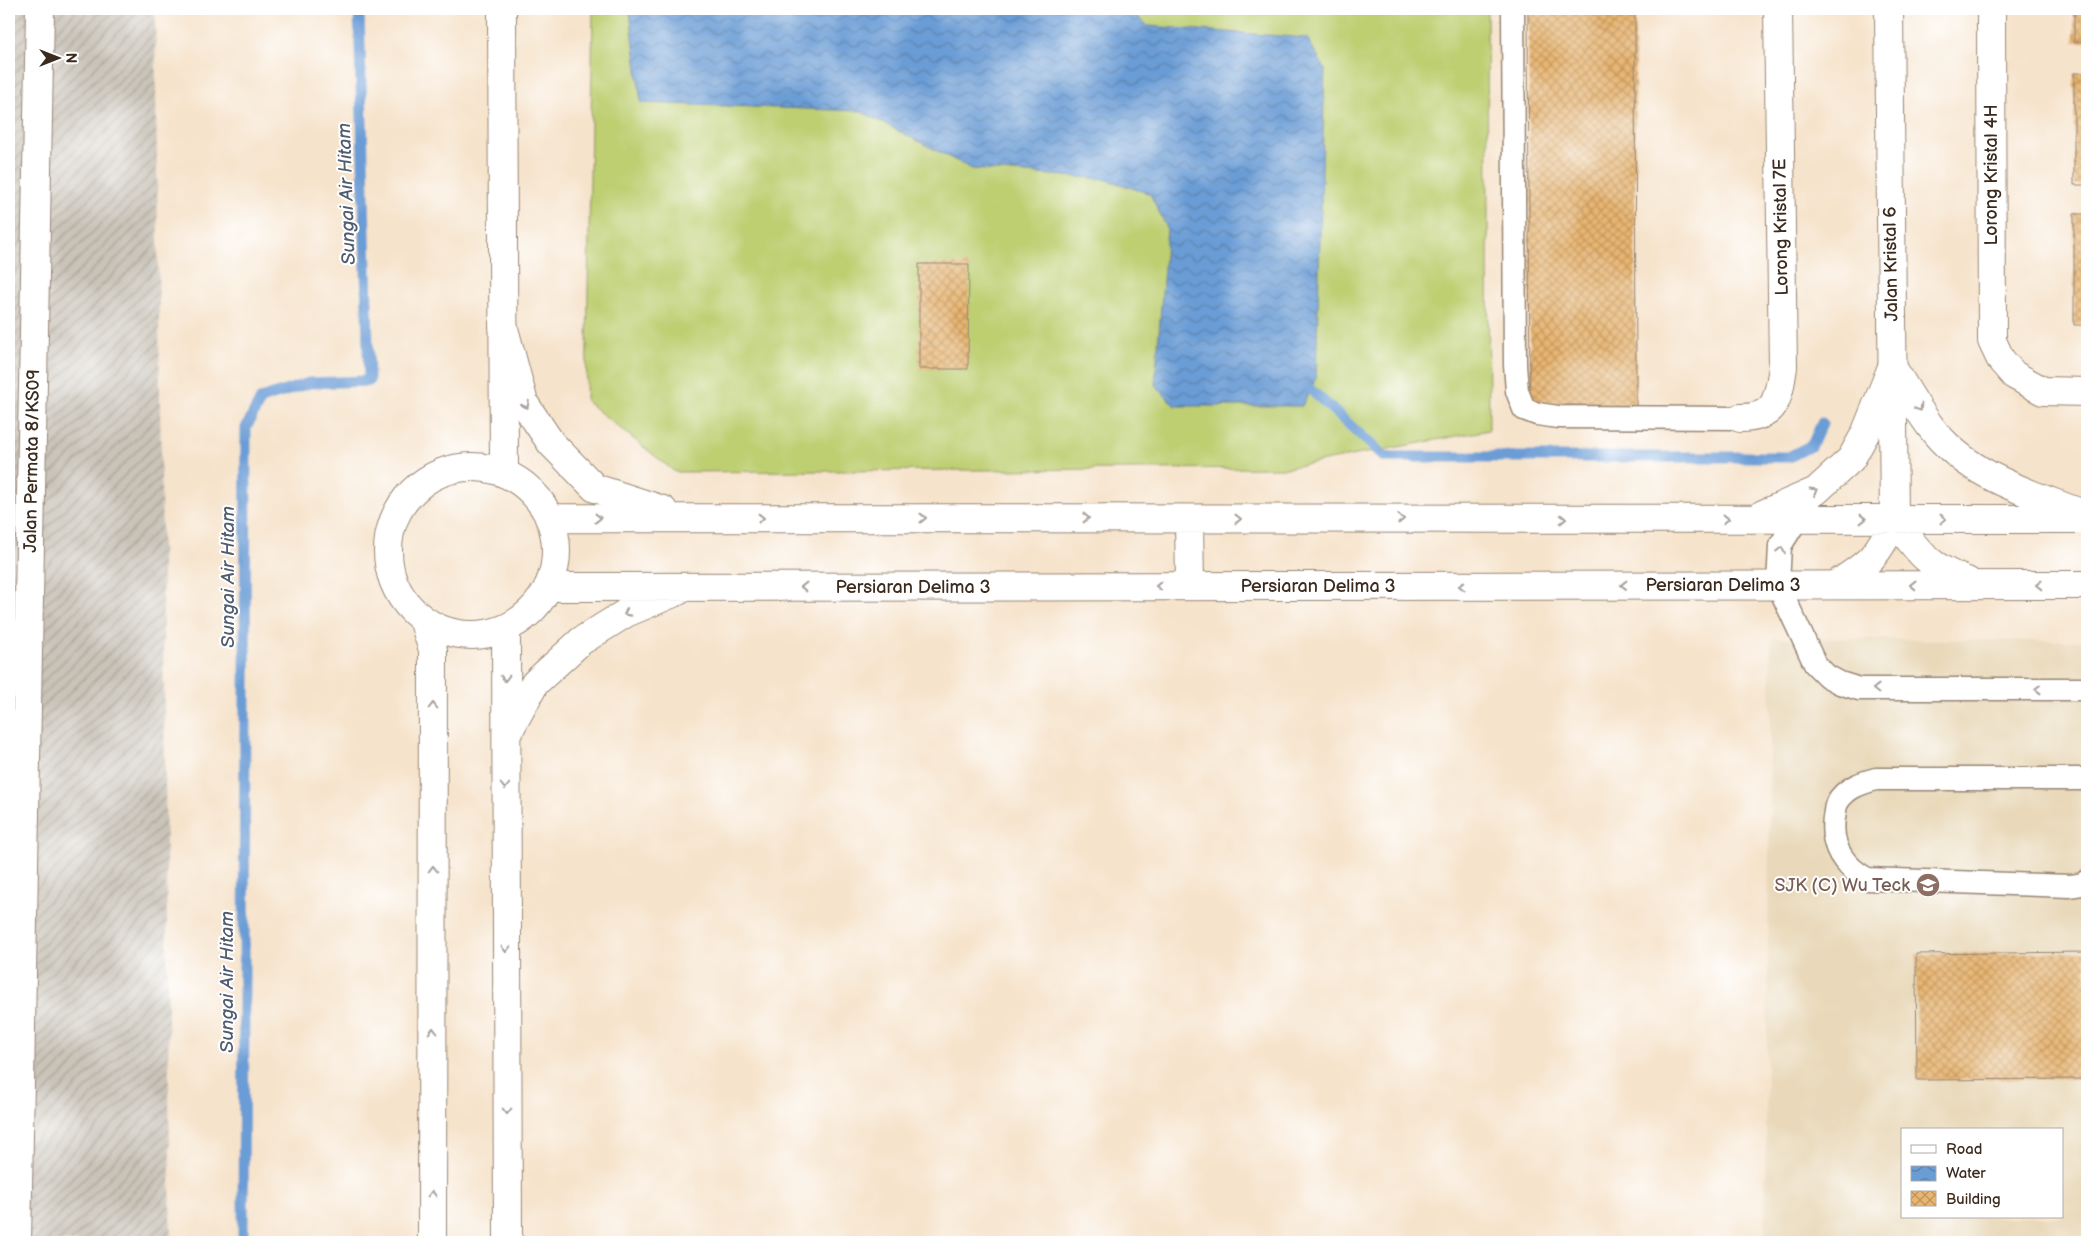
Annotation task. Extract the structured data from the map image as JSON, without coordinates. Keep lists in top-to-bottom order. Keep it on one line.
{"streets":{"street":["Lorong Kristal 4H","Lorong Kristal 7E","Jalan Kristal 6","Jalan Permata 8/KS09","Persiaran Delima 3"]},"water":["Sungai Air Hitam"],"places":{"school or university":["SJK (C) Wu Teck"]},"legend":["Road","Water","Building"],"north":"right"}
